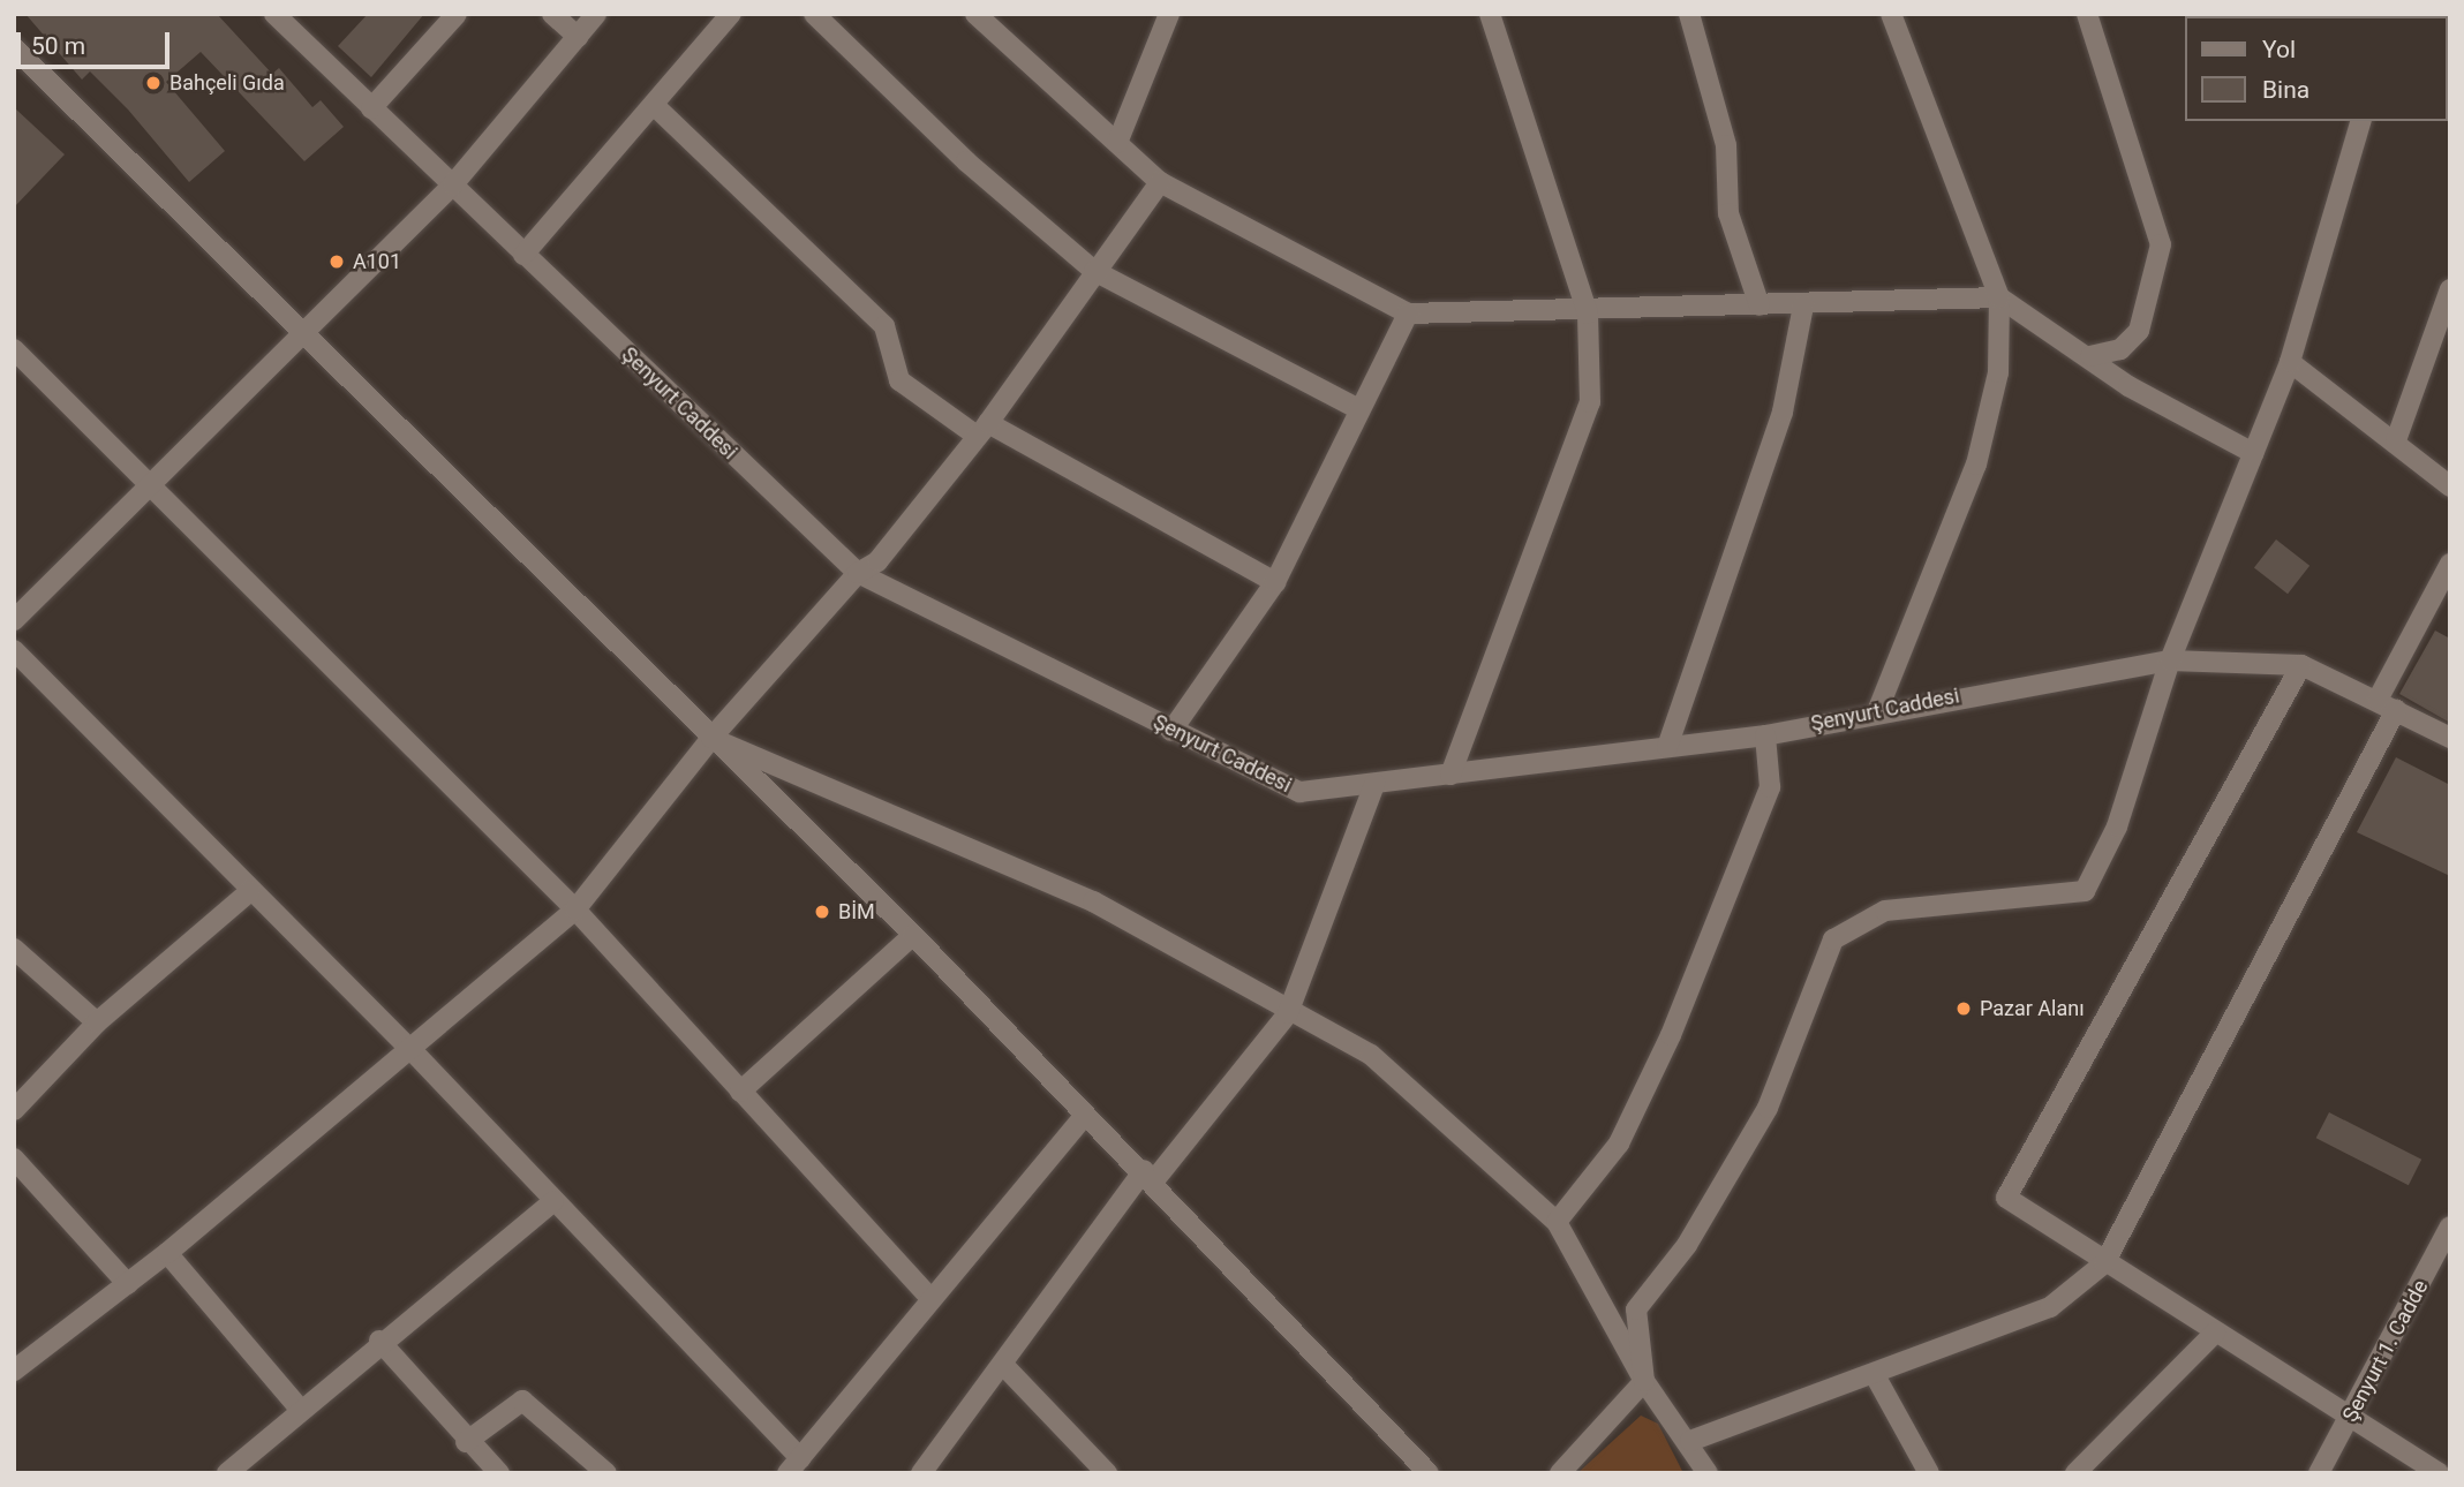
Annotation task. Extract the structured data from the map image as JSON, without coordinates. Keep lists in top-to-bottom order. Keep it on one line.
{"streets":{"street":["Şenyurt Caddesi","Şenyurt 1. Cadde"]},"places":["Bahçeli Gıda","A101","BİM","Pazar Alanı"],"legend":["Yol","Bina"],"scale_bar":"50 m"}
